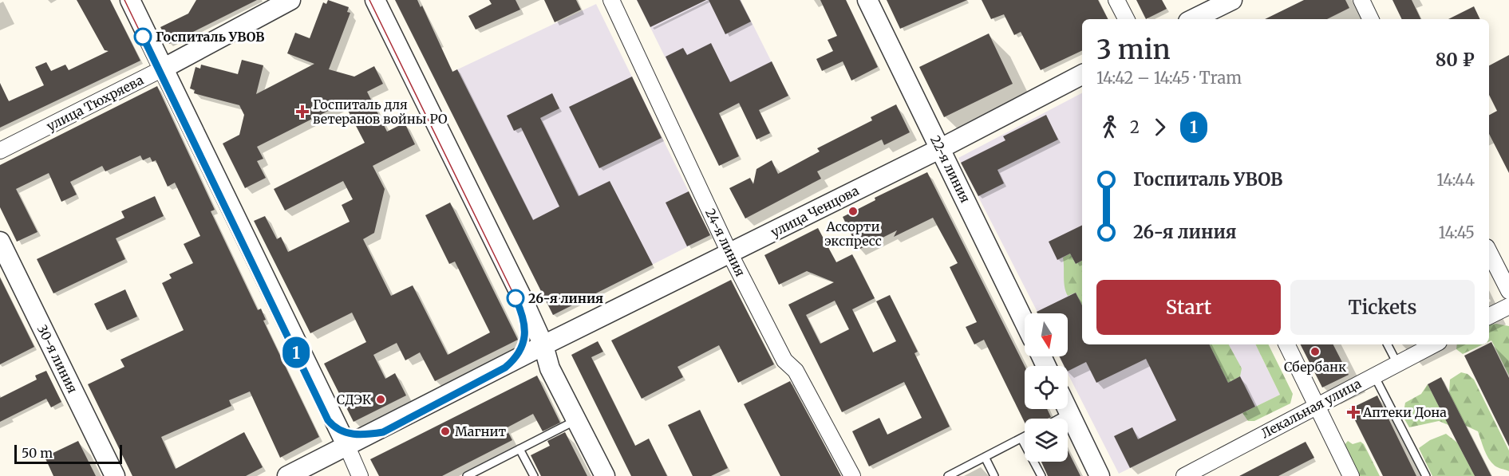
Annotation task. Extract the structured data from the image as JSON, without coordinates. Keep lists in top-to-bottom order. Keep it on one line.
{"streets":{"street":["улица Тюхряева","22-я линия","улица Ченцова","24-я линия","30-я линия","Лекальная улица"]},"crossings":[["22-я линия","улица Ченцова"],["улица Ченцова","24-я линия"]],"places":{"other":["Госпиталь УВОВ","Ассорти экспресс","26-я линия","Сбербанк","СДЭК","Магнит"],"health":["Госпиталь для ветеранов войны РО","Аптеки Дона"]},"lines":["tram line 1"],"scale_bar":"50 m","north":"bottom","page":{"on_map":"1","heading":["3 min","14:42 – 14:45 · Tram","80 ₽"],"legs":["2","1"],"list":[{"name":"Госпиталь УВОВ","value":"14:44"},{"name":"26-я линия","value":"14:45"}],"buttons":["Start","Tickets"],"scale":"50 m"}}
